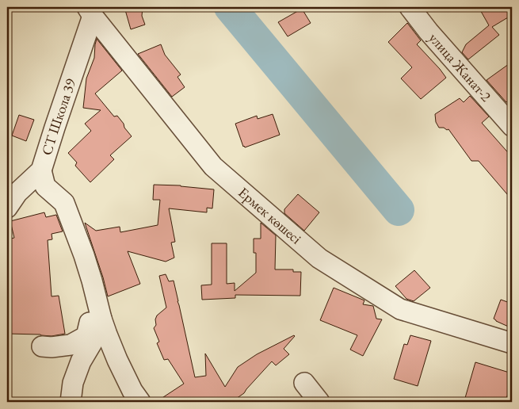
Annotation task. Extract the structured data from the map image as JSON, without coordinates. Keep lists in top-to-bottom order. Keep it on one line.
{"streets":{"street":["улица Жанат-2","СТ Школа 39","Ермек көшесі"]},"crossings":[["СТ Школа 39","Ермек көшесі"]]}
